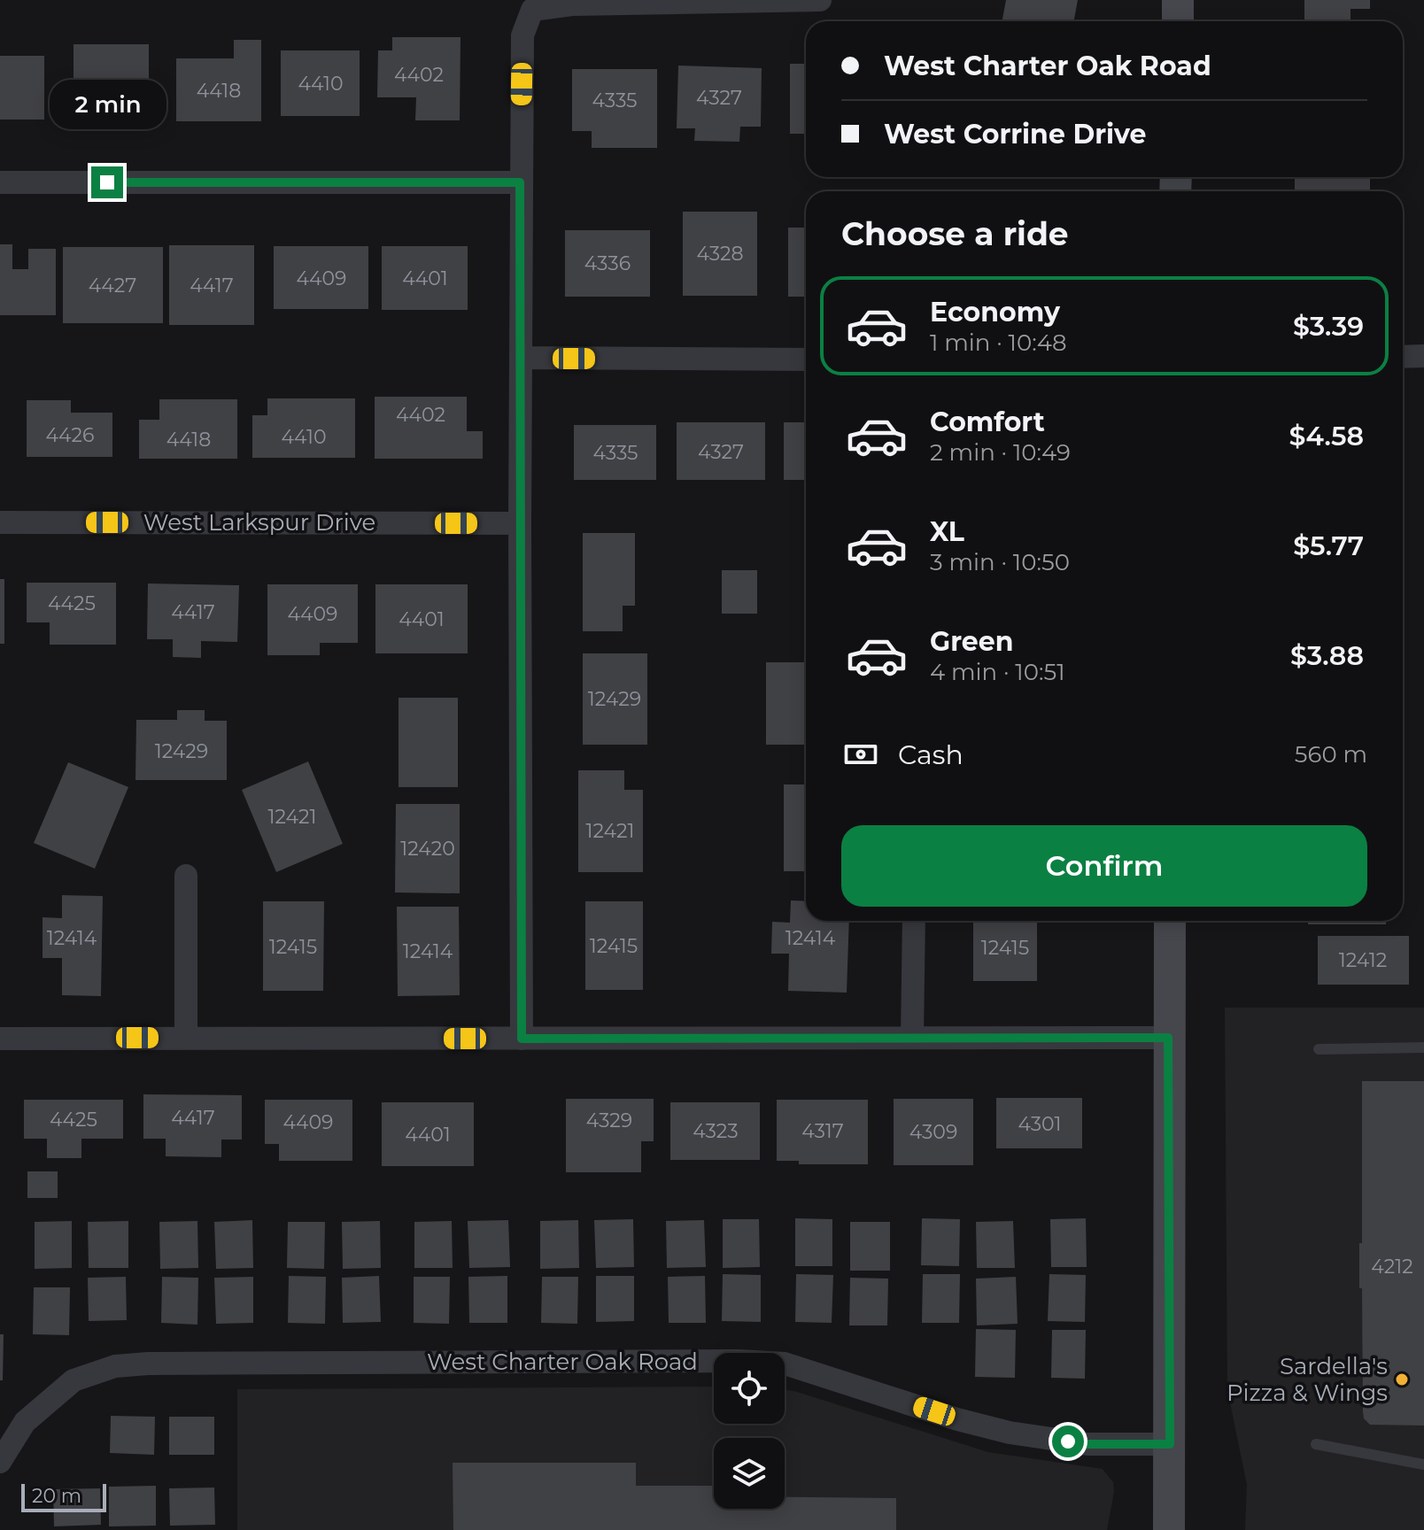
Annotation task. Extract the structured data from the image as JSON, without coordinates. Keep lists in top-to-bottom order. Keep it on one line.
{"streets":{"street":["West Larkspur Drive","West Charter Oak Road"]},"places":["Sardella's Pizza & Wings"],"house_numbers":["4402","4410","4418","4327","4335","4328","4336","4409","4401","4427","4417","4402","4426","4410","4418","4327","4335","4425","4417","4409","4401","12429","12429","12421","12421","12420","12414","12414","12415","12415","12415","12414","12412","4417","4425","4329","4409","4301","4323","4317","4309","4401","4212"],"scale_bar":"20 m","page":{"banner":["West Charter Oak Road","West Corrine Drive"],"bubble":"2 min","heading":"Choose a ride","list":[{"name":"Economy","note":"1 min · 10:48","value":"$3.39"},{"name":"Comfort","note":"2 min · 10:49","value":"$4.58"},{"name":"XL","note":"3 min · 10:50","value":"$5.77"},{"name":"Green","note":"4 min · 10:51","value":"$3.88"}],"pay":["Cash","560 m"],"buttons":"Confirm","scale":"20 m"}}
